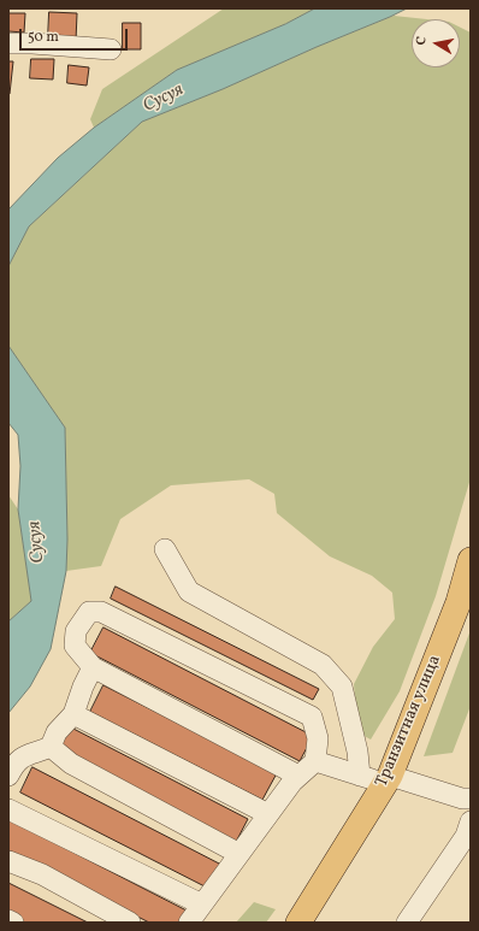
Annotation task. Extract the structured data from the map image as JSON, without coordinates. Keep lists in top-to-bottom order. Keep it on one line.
{"streets":{"main road":["Транзитная улица"]},"water":["Сусуя"],"scale_bar":"50 m","north":"left"}
